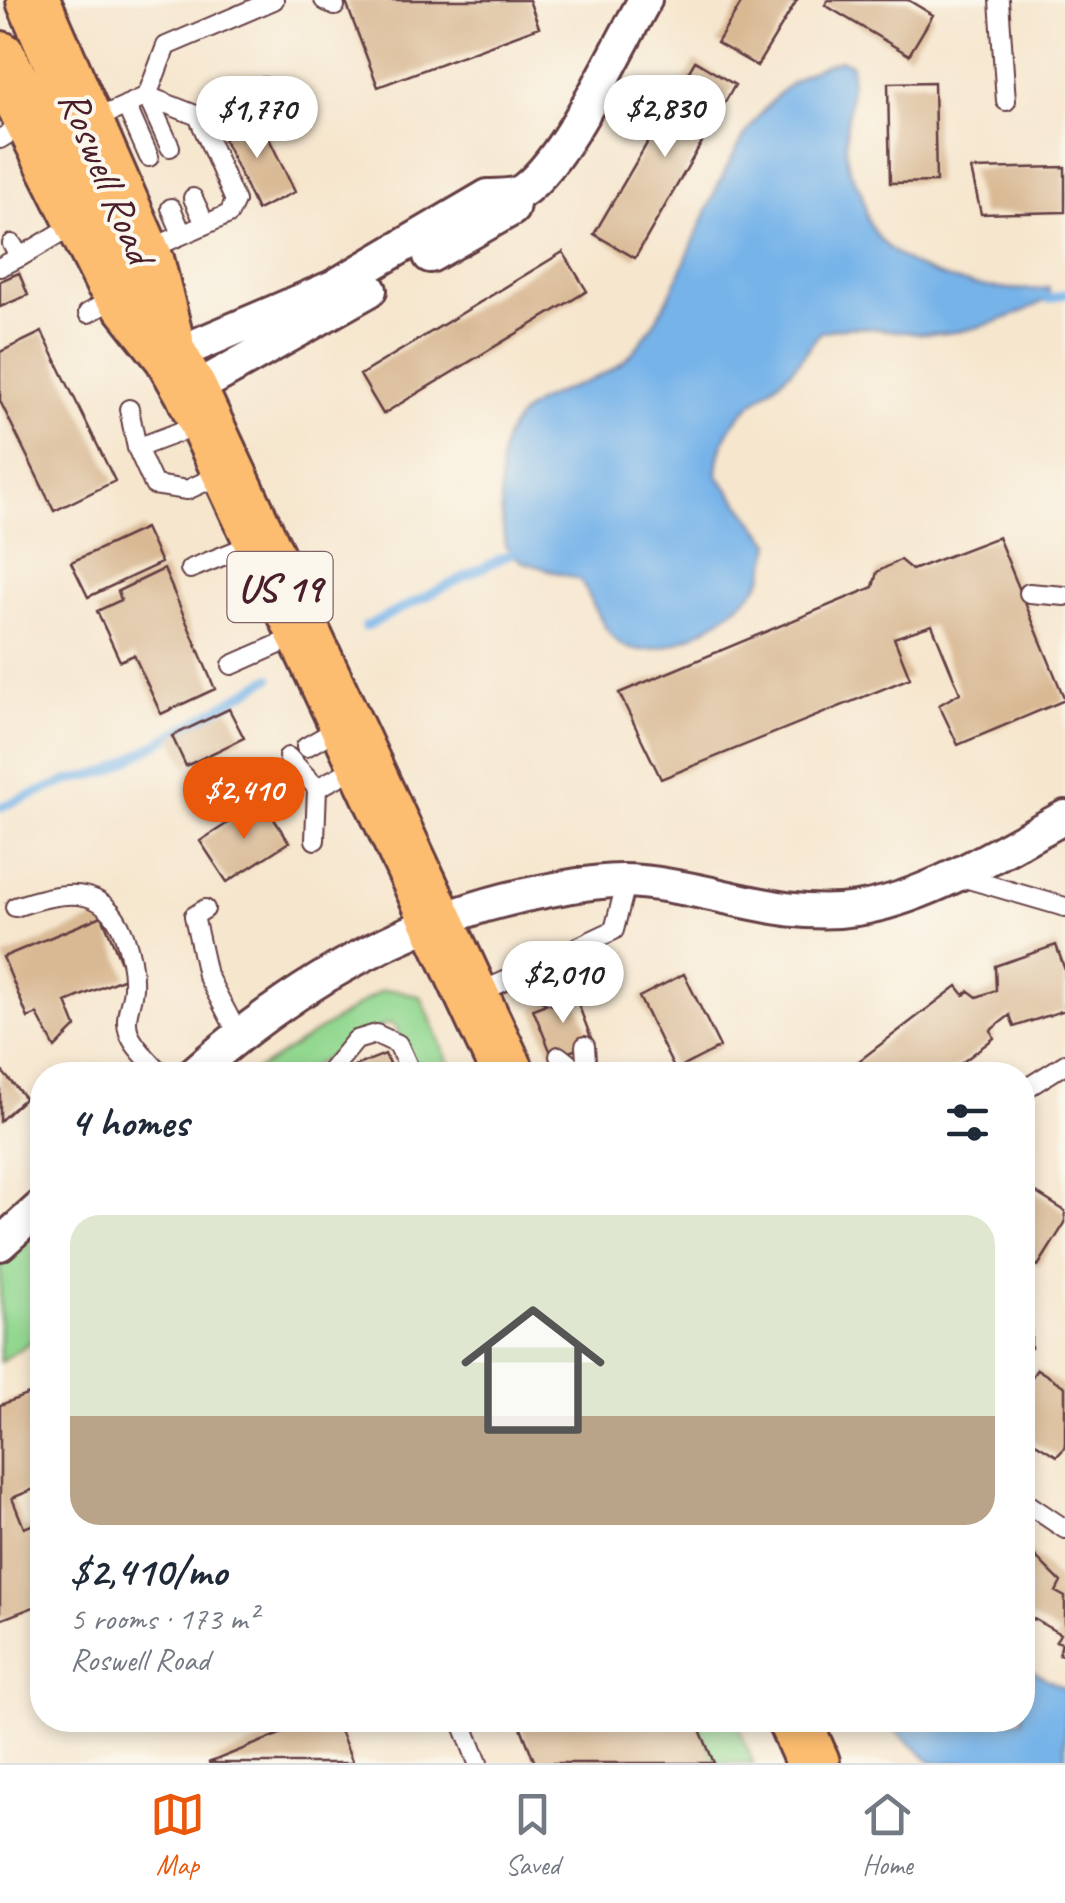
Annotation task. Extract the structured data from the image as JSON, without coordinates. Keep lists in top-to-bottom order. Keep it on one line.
{"streets":{"main road":["Roswell Road","US 19"]},"page":{"price":["$2,830","$1,770","$2,410","$2,010"],"heading":"4 homes","list":[{"name":"$2,410/mo","note":"5 rooms · 173 m² · Roswell Road"}],"tabs":["Map","Saved","Home"]}}
